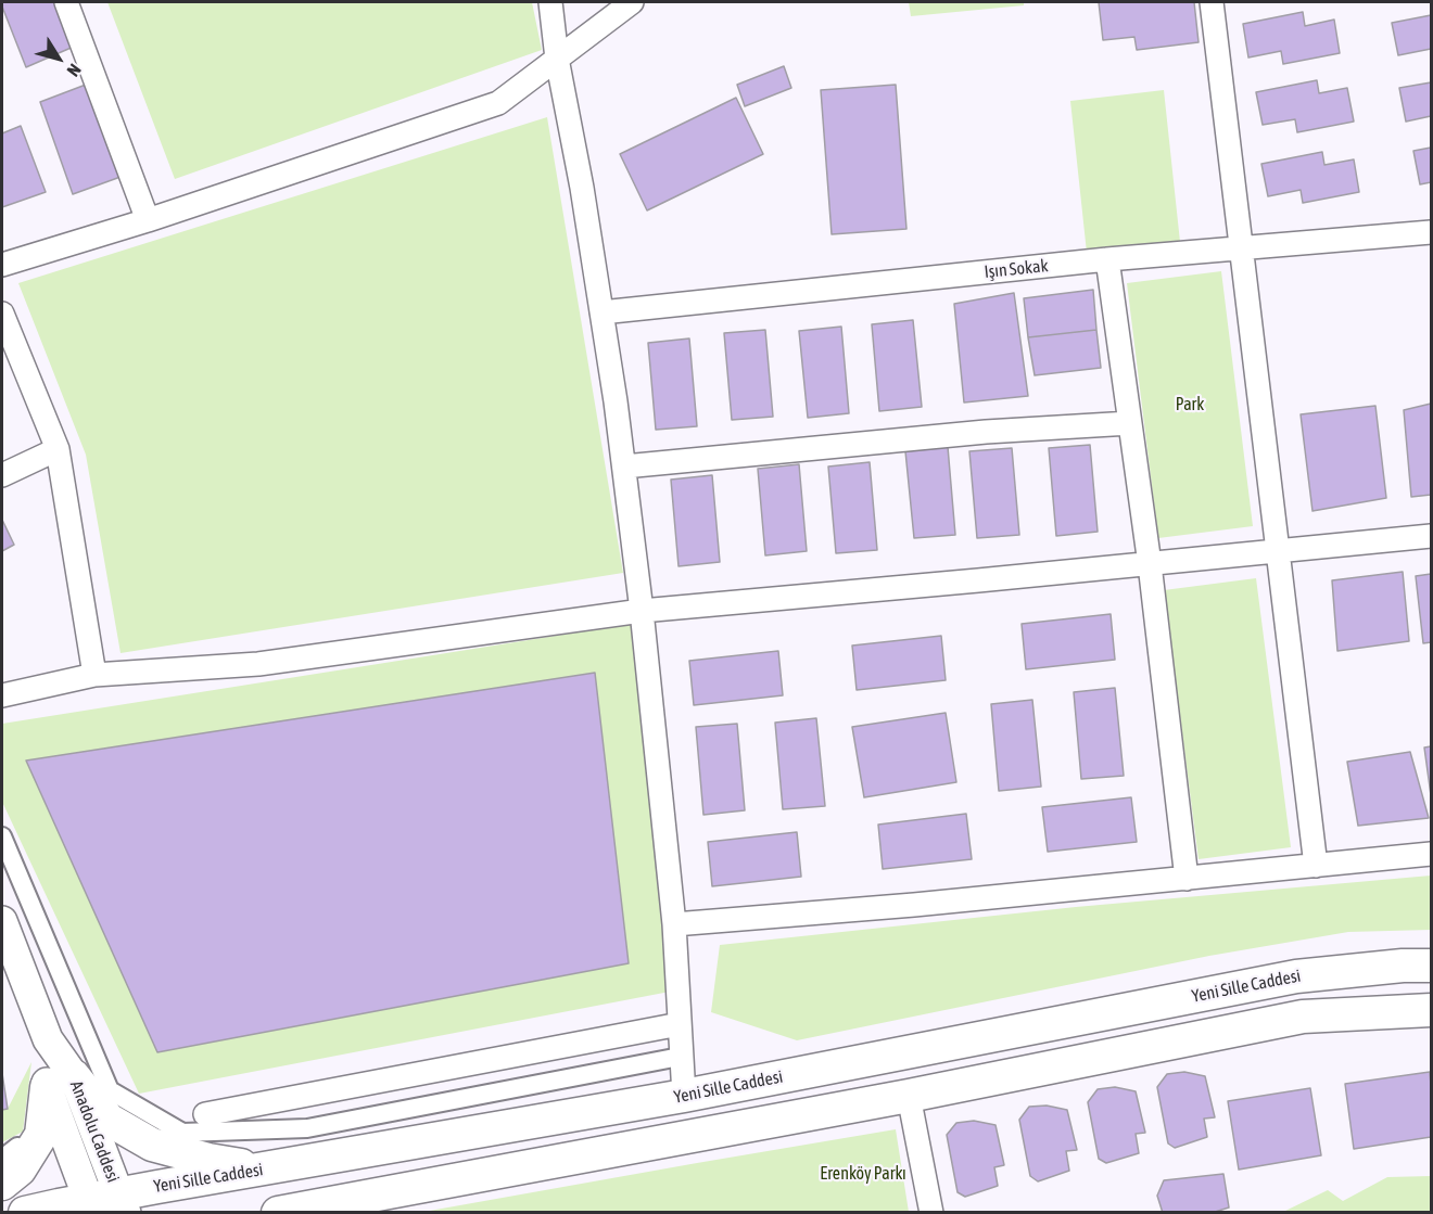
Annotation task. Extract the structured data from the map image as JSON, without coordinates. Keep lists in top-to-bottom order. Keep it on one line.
{"streets":{"main road":["Yeni Sille Caddesi"],"street":["Işın Sokak","Anadolu Caddesi"]},"crossings":[["Yeni Sille Caddesi","Anadolu Caddesi"]],"parks":["Park","Erenköy Parkı"],"north":"bottom right"}
